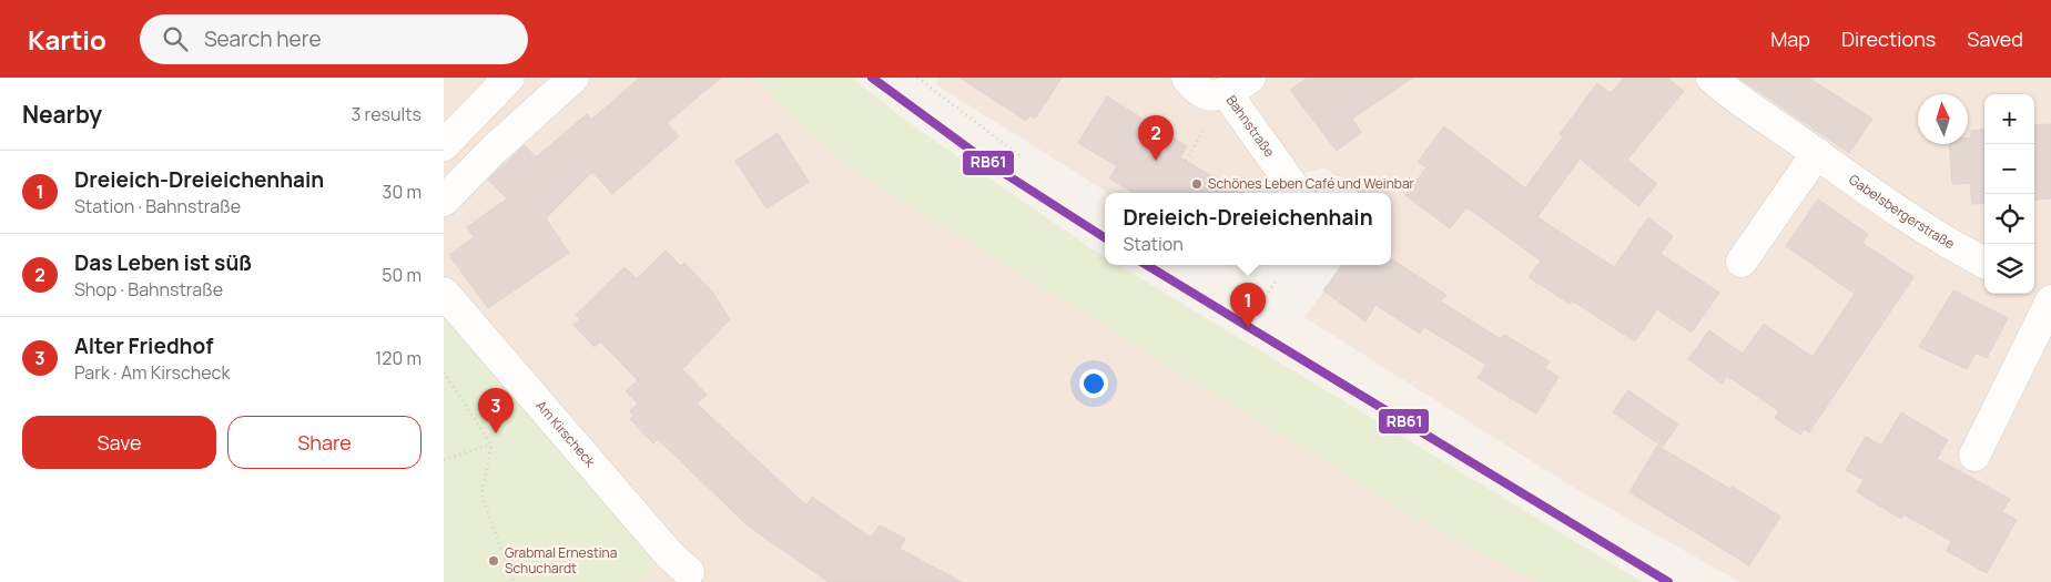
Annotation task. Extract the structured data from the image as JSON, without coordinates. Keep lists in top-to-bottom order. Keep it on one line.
{"streets":{"street":["Bahnstraße","Gabelsbergerstraße","Am Kirscheck"]},"places":["Schönes Leben Café und Weinbar","Grabmal Ernestina Schuchardt"],"lines":["transit line RB61"],"north":"top","page":{"header":"Kartio","search":"Search here","nav":["Map","Directions","Saved"],"heading":["Nearby","3 results"],"map_buttons":["+","−"],"pins":["2","1","3"],"list":[{"mark":"1","name":"Dreieich-Dreieichenhain","note":"Station · Bahnstraße","value":"30 m"},{"mark":"2","name":"Das Leben ist süß","note":"Shop · Bahnstraße","value":"50 m"},{"mark":"3","name":"Alter Friedhof","note":"Park · Am Kirscheck","value":"120 m"}],"popup":["Dreieich-Dreieichenhain","Station"],"buttons":["Save","Share"]}}
